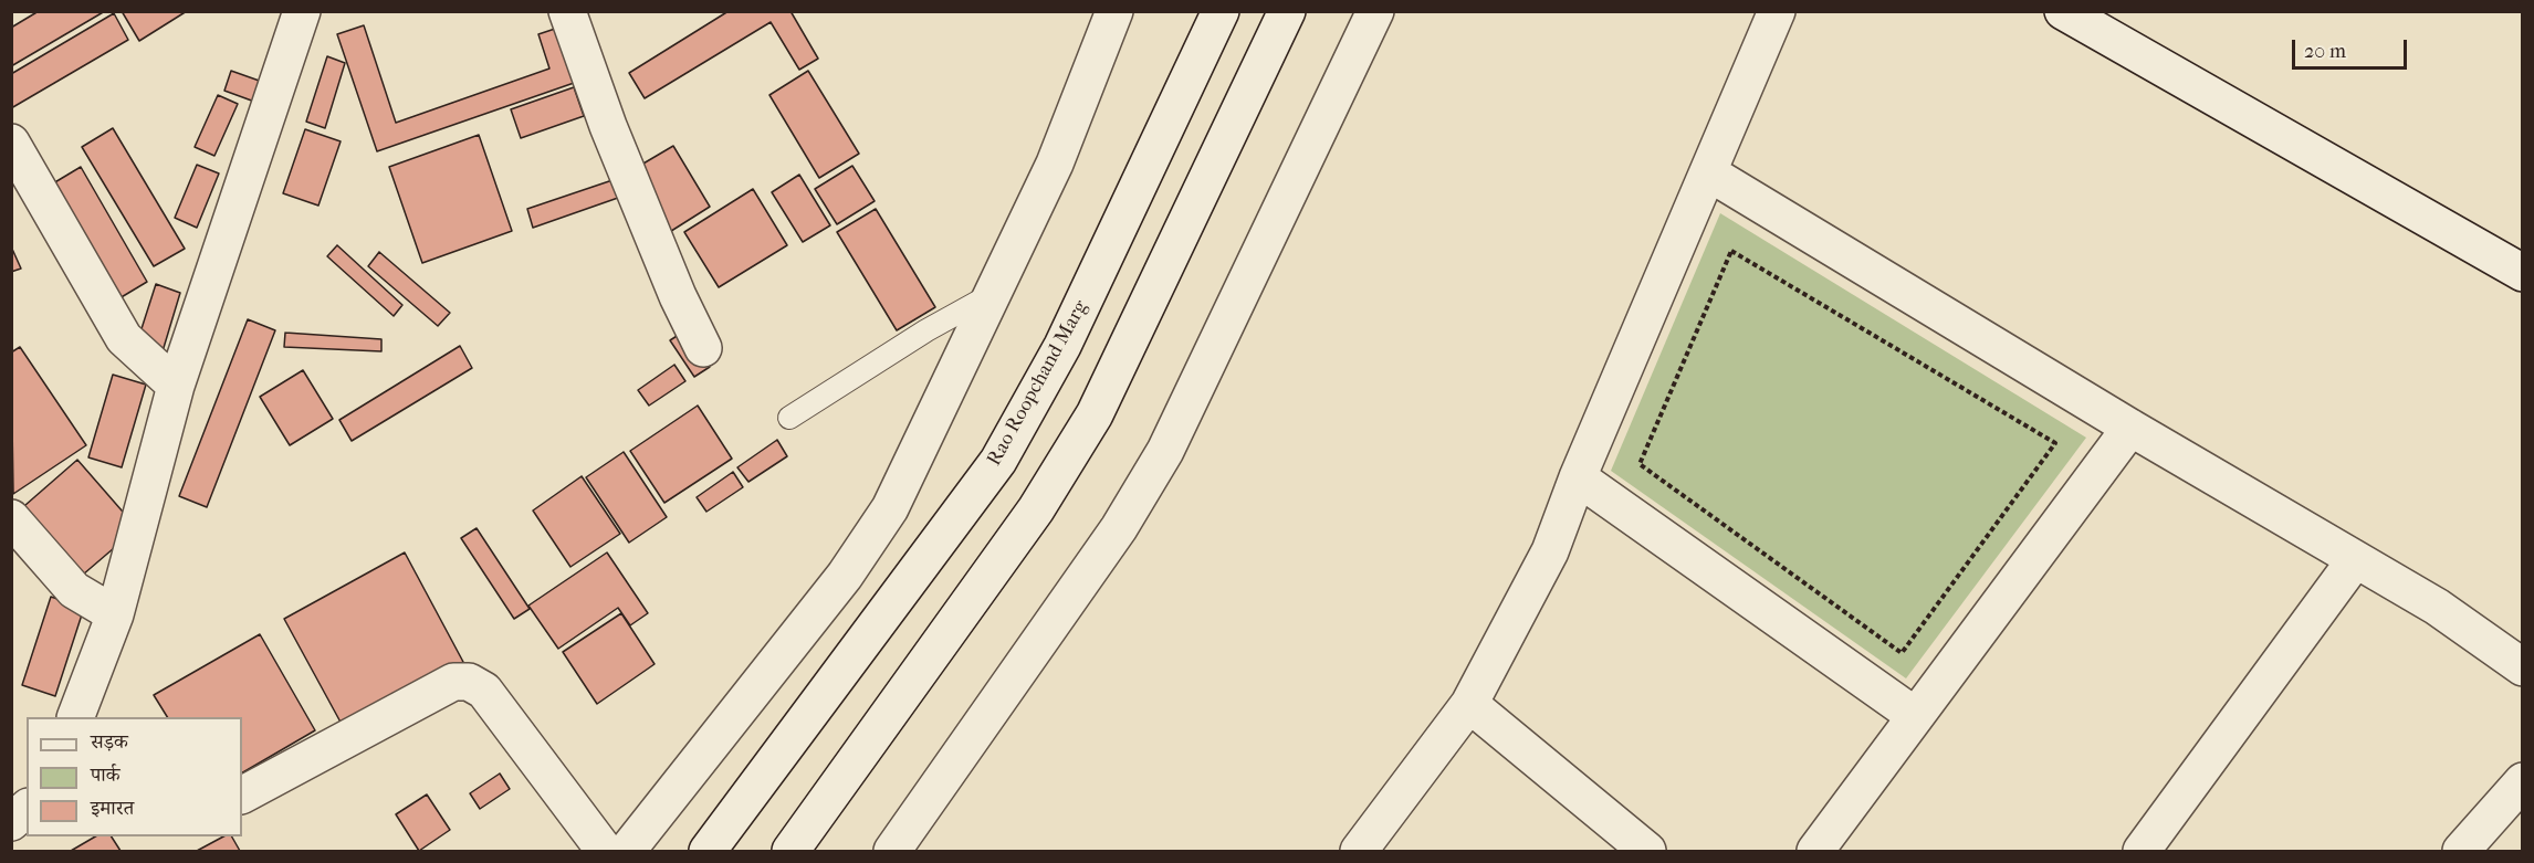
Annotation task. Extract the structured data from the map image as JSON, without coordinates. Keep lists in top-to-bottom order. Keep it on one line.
{"streets":{"street":["Rao Roopchand Marg"]},"legend":["सड़क","पार्क","इमारत"],"scale_bar":"20 m"}
